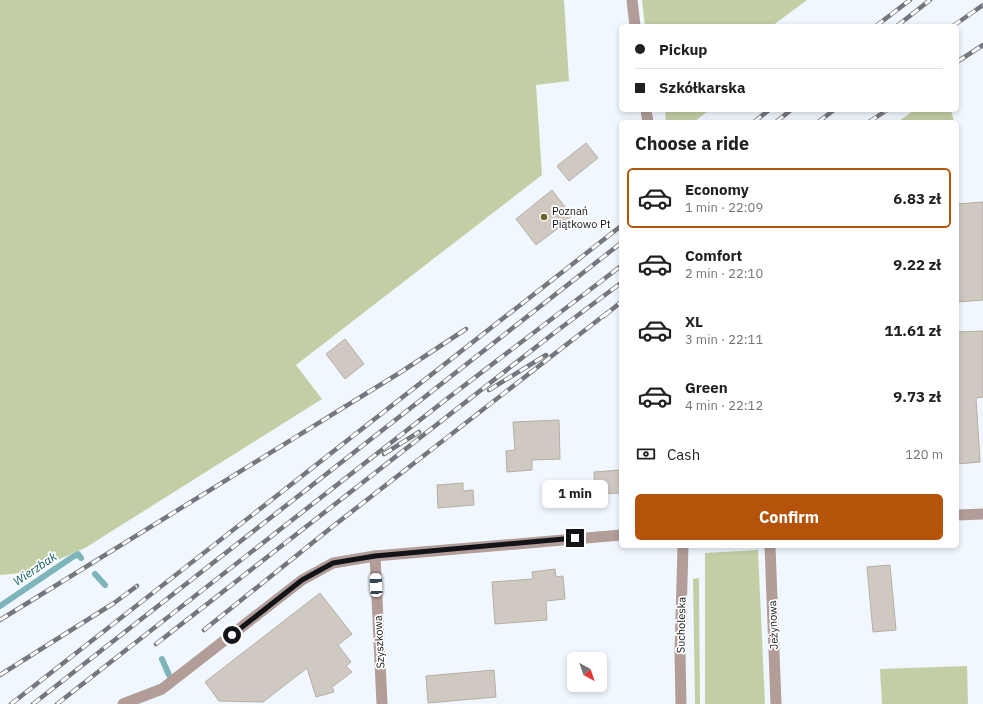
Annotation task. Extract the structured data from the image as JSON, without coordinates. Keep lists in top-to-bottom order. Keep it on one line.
{"streets":{"street":["Sucholeska","Jeżynowa","Szyszkowa"]},"water":["Wierzbak"],"places":["Poznań Piątkowo Pt"],"north":"bottom right","page":{"banner":["Pickup","Szkółkarska"],"heading":"Choose a ride","list":[{"name":"Economy","note":"1 min · 22:09","value":"6.83 zł"},{"name":"Comfort","note":"2 min · 22:10","value":"9.22 zł"},{"name":"XL","note":"3 min · 22:11","value":"11.61 zł"},{"name":"Green","note":"4 min · 22:12","value":"9.73 zł"}],"pay":["Cash","120 m"],"bubble":"1 min","buttons":"Confirm"}}
